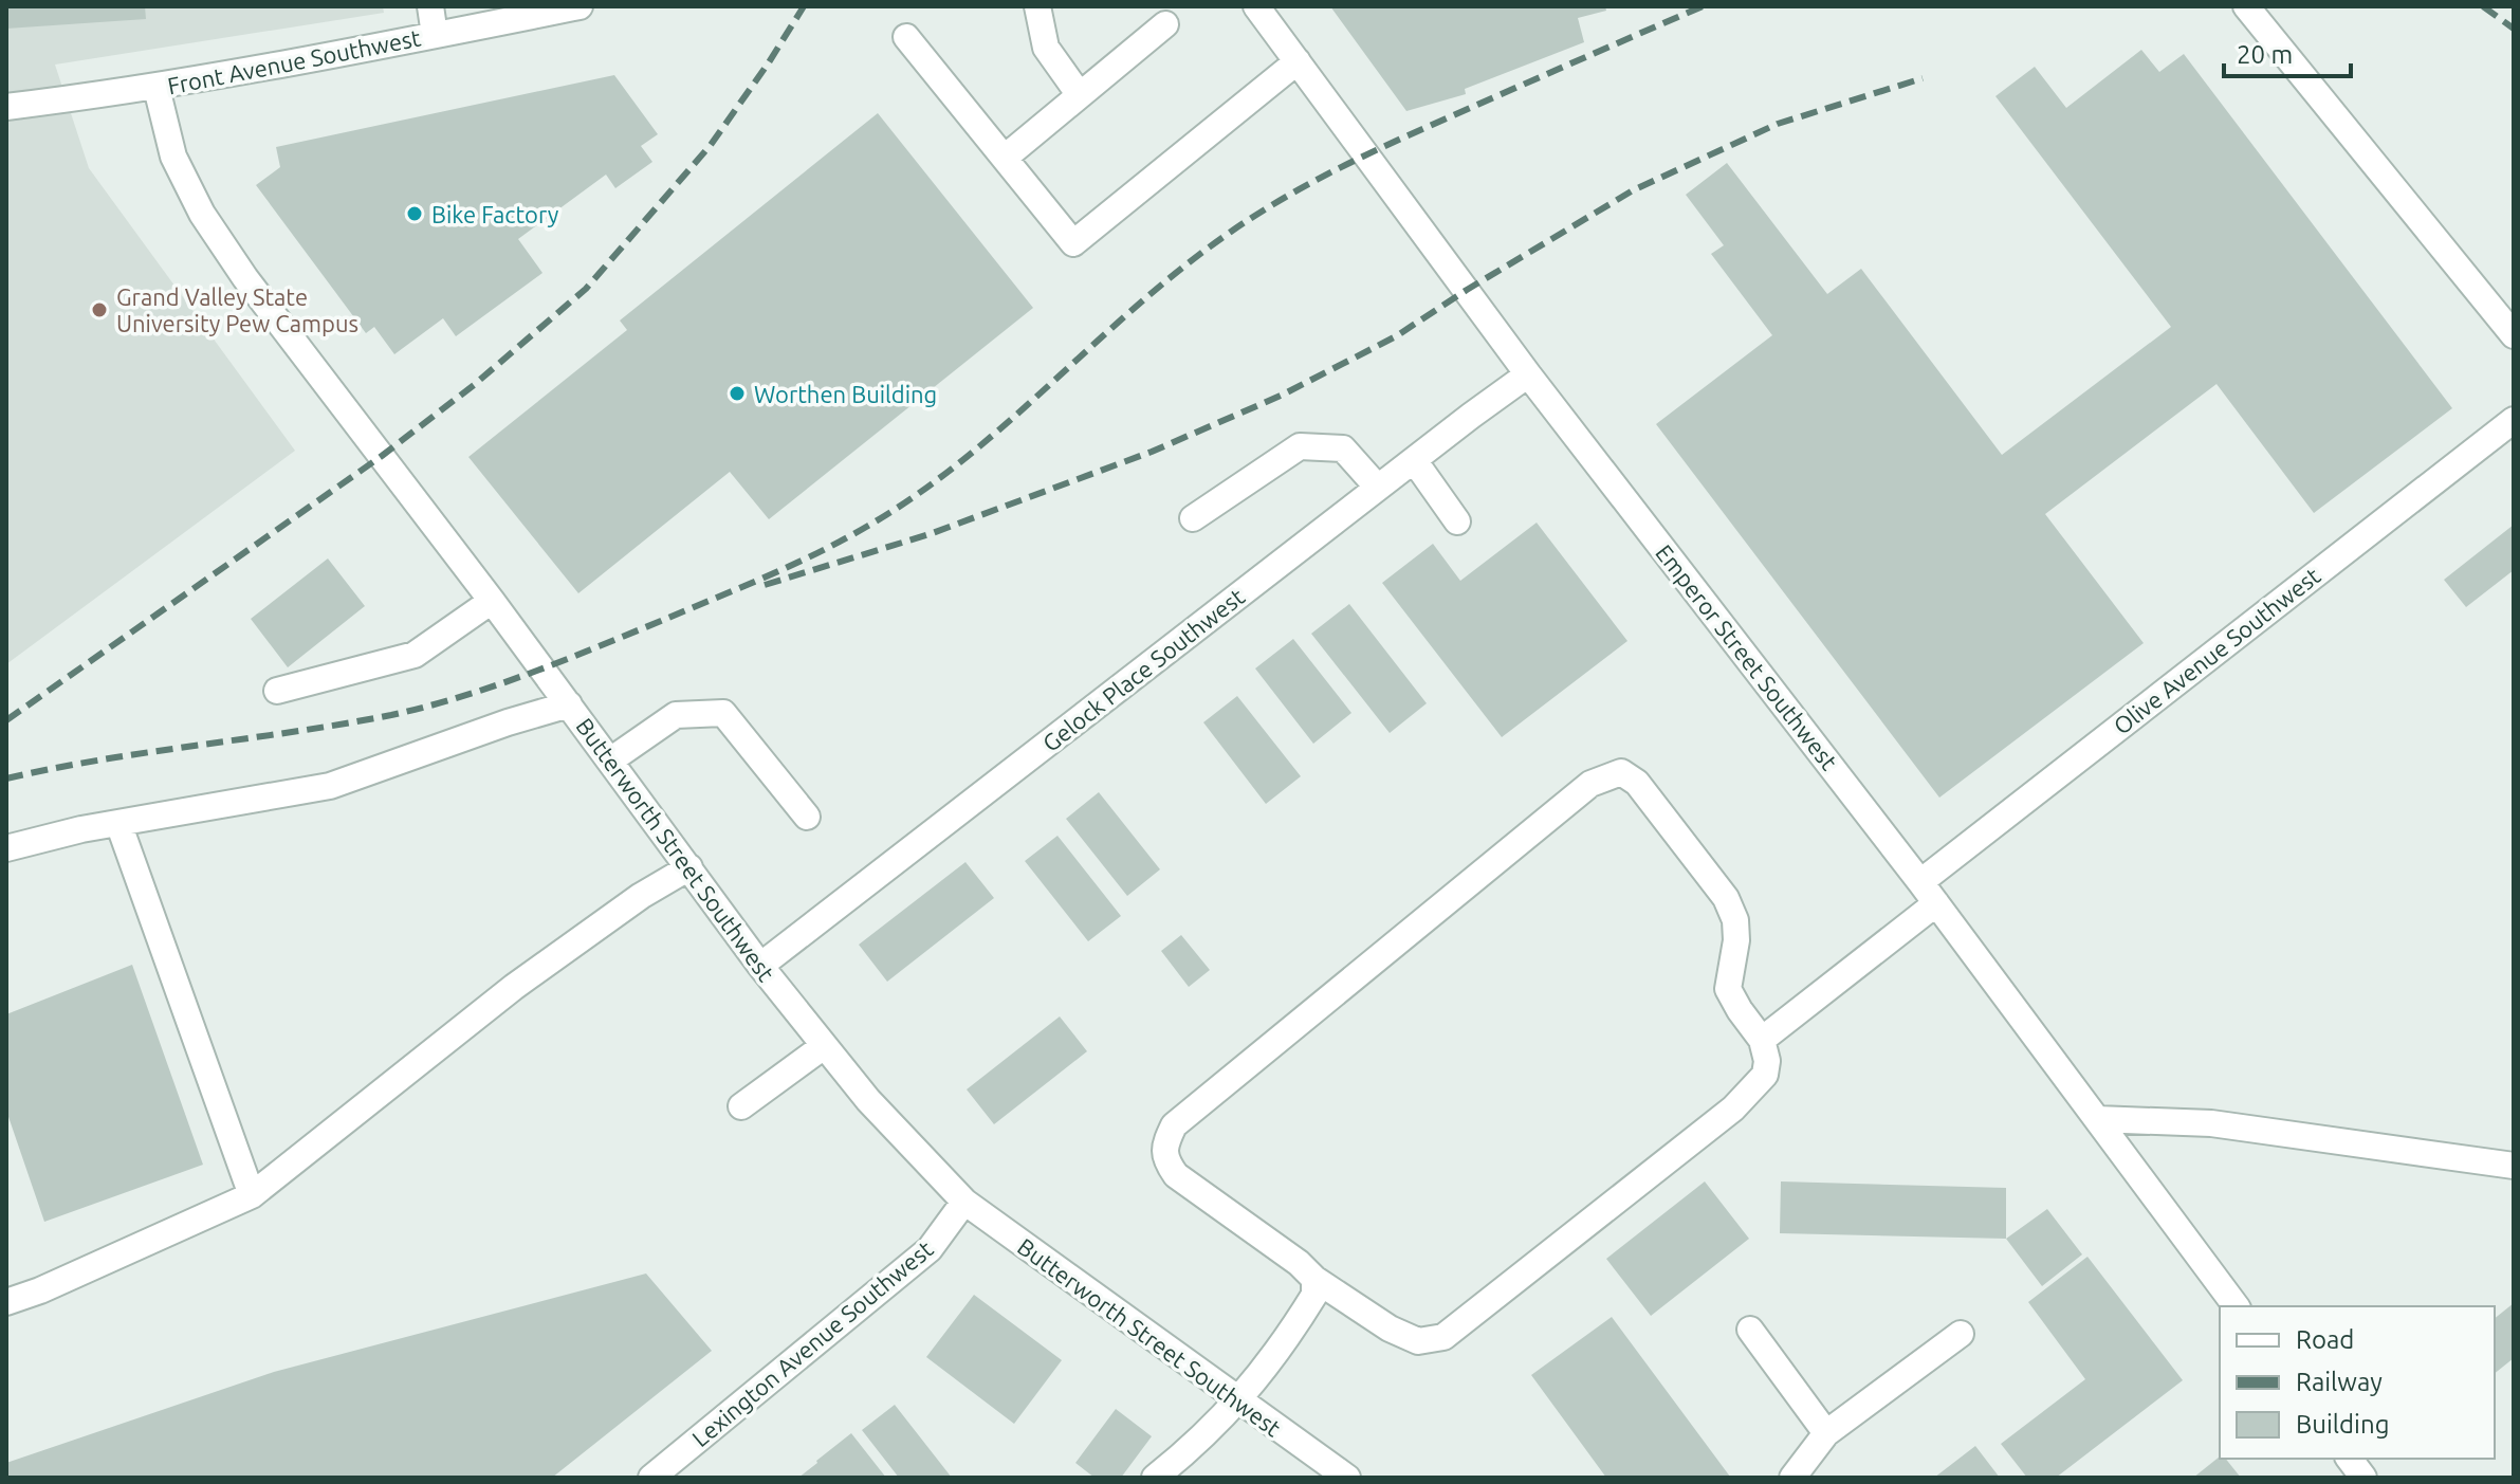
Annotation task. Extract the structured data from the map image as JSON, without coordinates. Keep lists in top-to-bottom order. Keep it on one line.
{"streets":{"street":["Front Avenue Southwest","Olive Avenue Southwest","Emperor Street Southwest","Gelock Place Southwest","Butterworth Street Southwest","Lexington Avenue Southwest"]},"crossings":[["Front Avenue Southwest","Butterworth Street Southwest"],["Olive Avenue Southwest","Emperor Street Southwest"],["Emperor Street Southwest","Gelock Place Southwest"],["Gelock Place Southwest","Butterworth Street Southwest"],["Butterworth Street Southwest","Lexington Avenue Southwest"]],"places":["Bike Factory","Grand Valley State University Pew Campus","Worthen Building"],"legend":["Road","Railway","Building"],"scale_bar":"20 m"}
